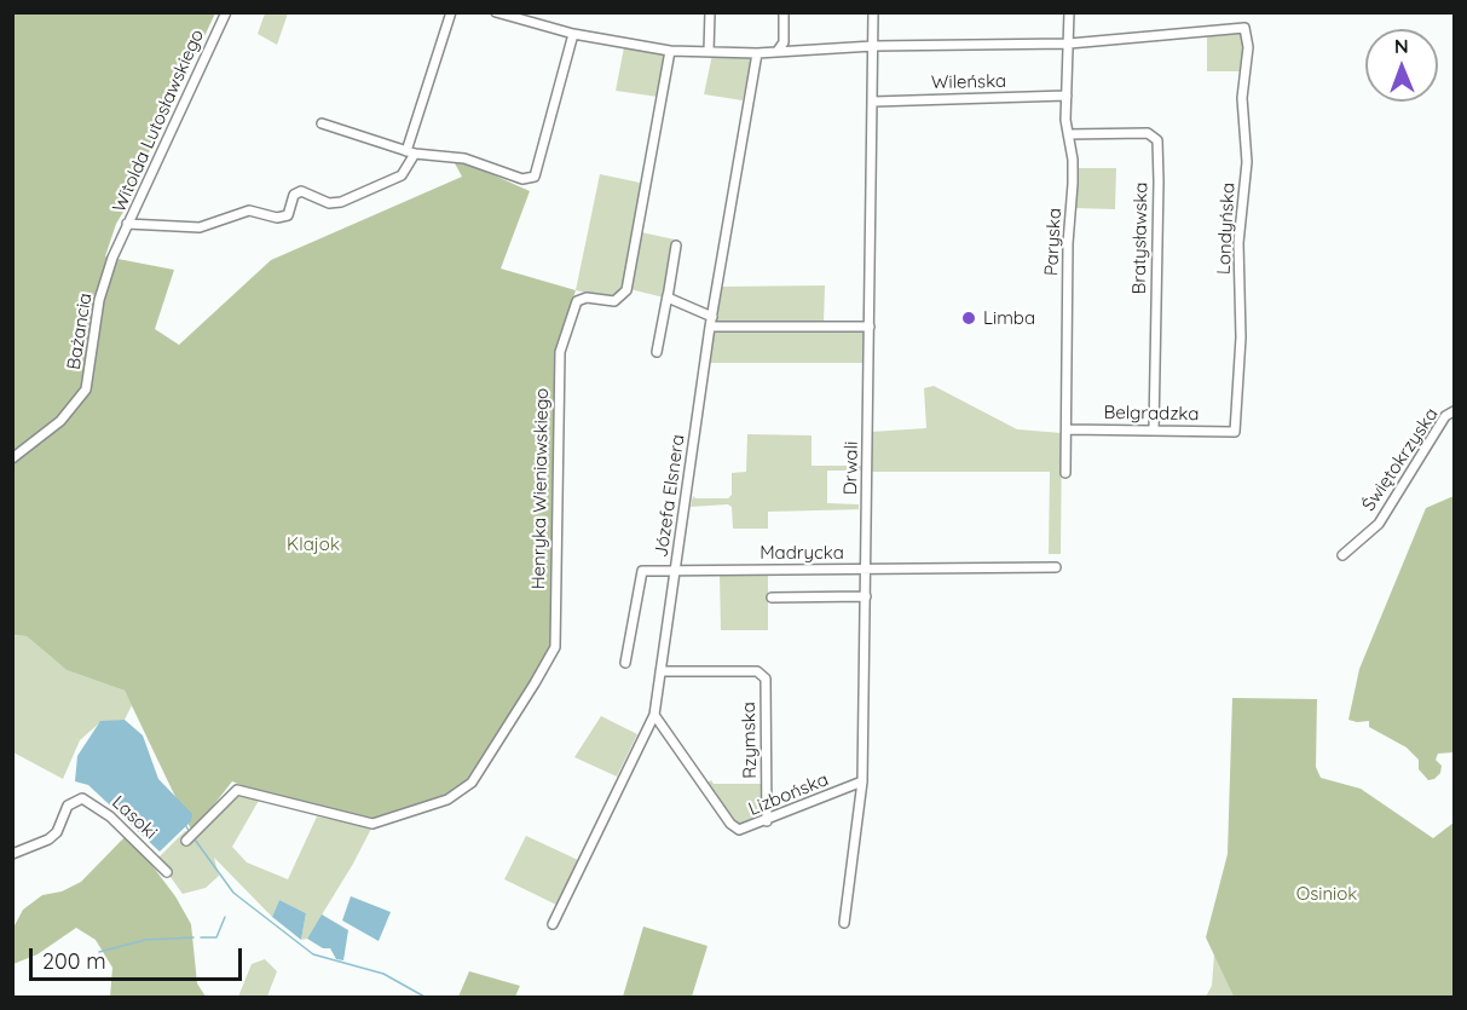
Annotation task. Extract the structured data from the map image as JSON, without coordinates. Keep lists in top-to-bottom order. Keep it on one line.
{"streets":{"street":["Wileńska","Witolda Lutosławskiego","Londyńska","Bratysławska","Paryska","Bażancia","Belgradzka","Świętokrzyska","Drwali","Henryka Wieniawskiego","Józefa Elsnera","Madrycka","Rzymska","Lizbońska","Lasoki"]},"crossings":[["Wileńska","Paryska"],["Wileńska","Drwali"],["Witolda Lutosławskiego","Bażancia"],["Londyńska","Paryska"],["Londyńska","Belgradzka"],["Bratysławska","Paryska"],["Bratysławska","Belgradzka"],["Paryska","Belgradzka"],["Drwali","Madrycka"],["Drwali","Lizbońska"],["Józefa Elsnera","Madrycka"],["Józefa Elsnera","Rzymska"],["Józefa Elsnera","Lizbońska"],["Rzymska","Lizbońska"]],"parks":["Klajok","Osiniok"],"places":["Limba"],"scale_bar":"200 m","north":"top"}
